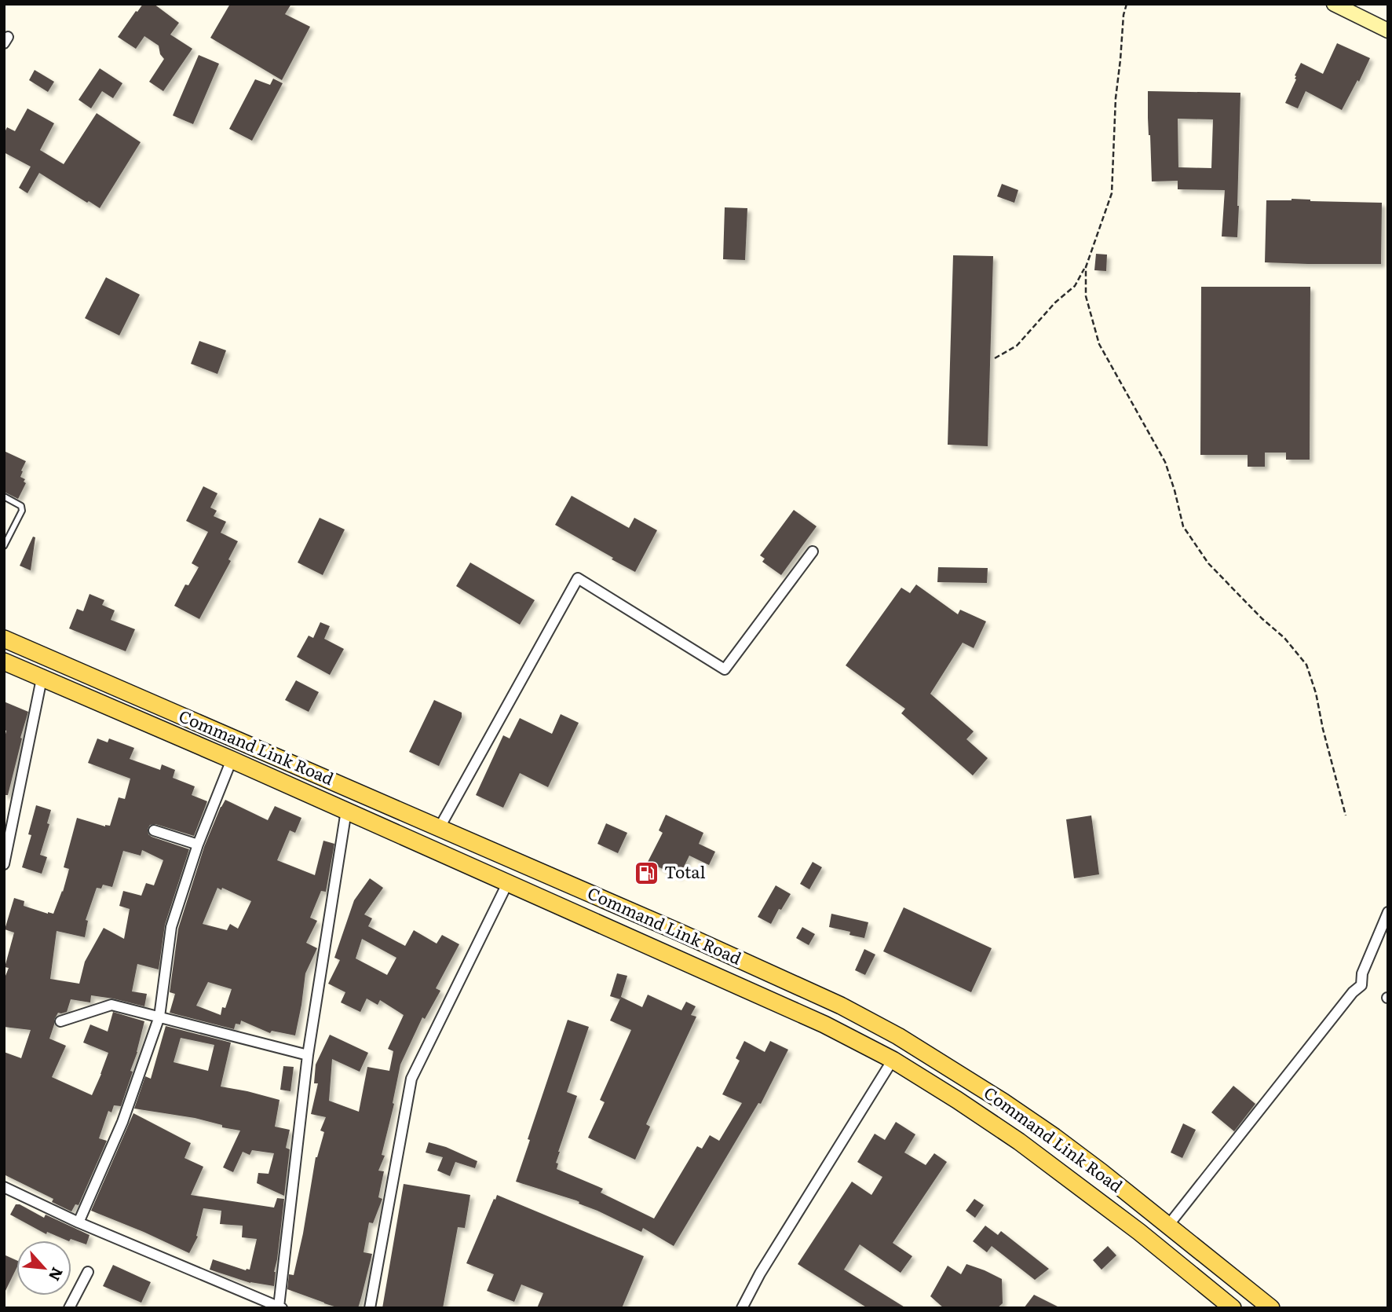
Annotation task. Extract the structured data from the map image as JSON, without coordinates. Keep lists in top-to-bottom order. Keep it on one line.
{"streets":{"main road":["Command Link Road"]},"places":{"fuel station":["Total"]},"north":"bottom right"}
